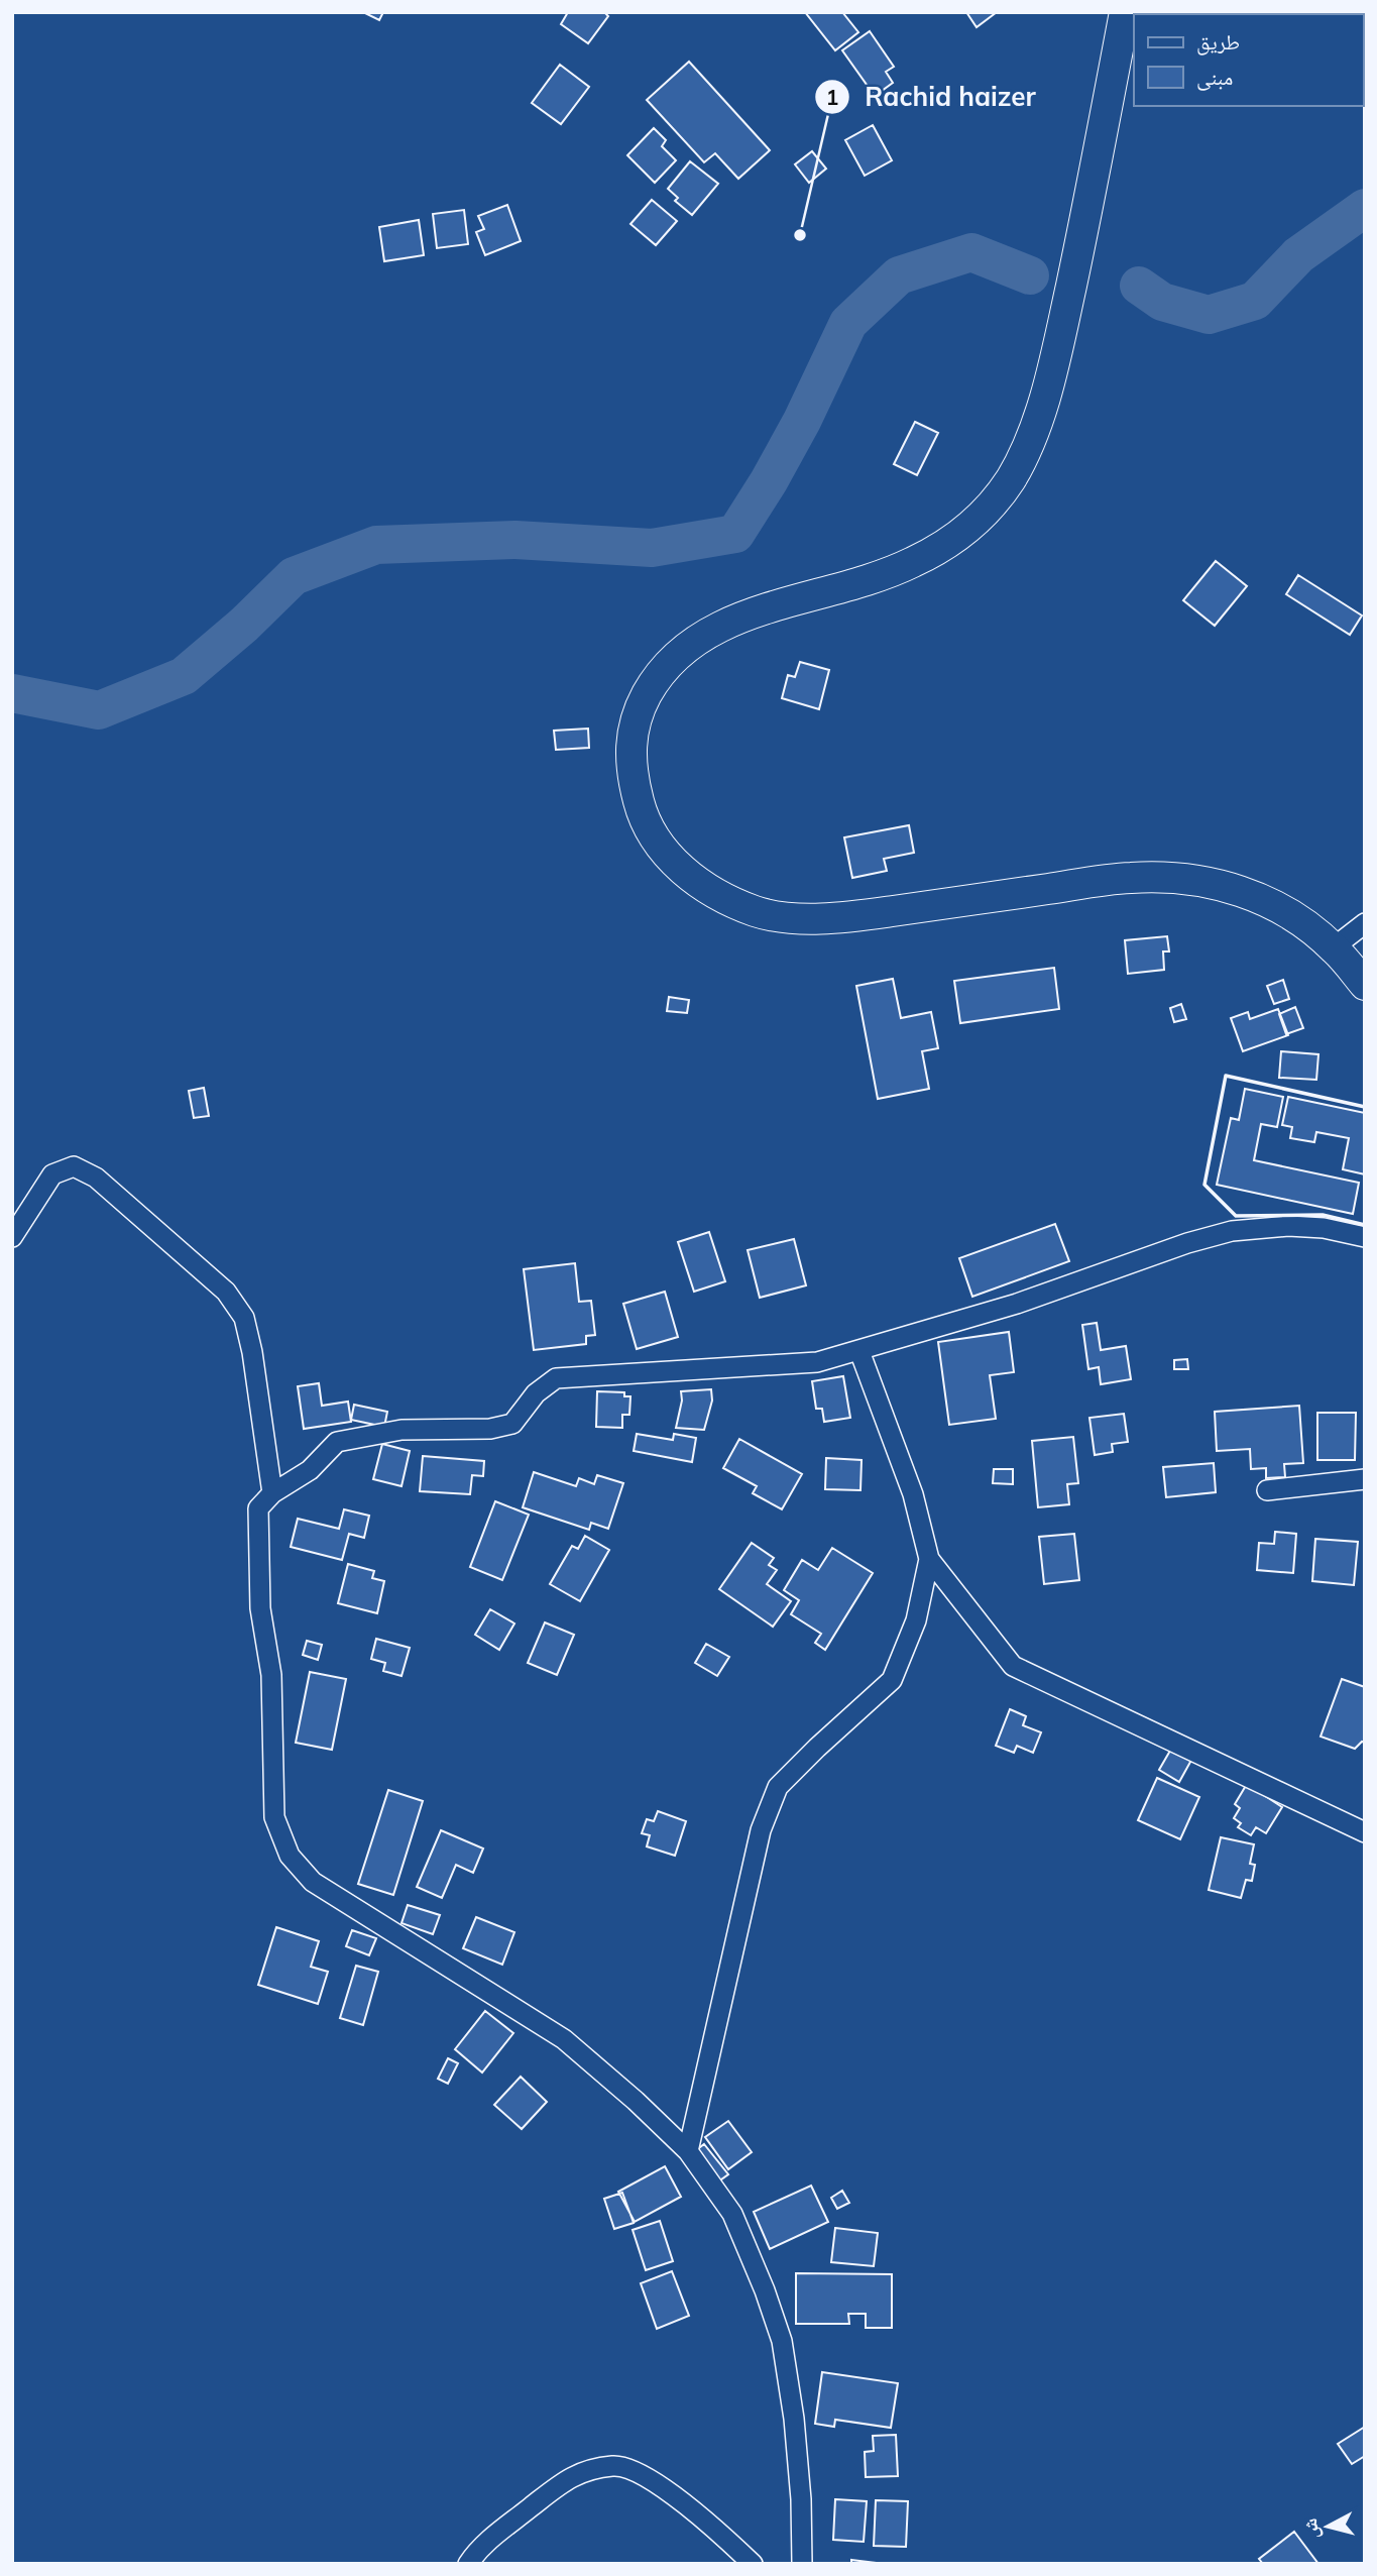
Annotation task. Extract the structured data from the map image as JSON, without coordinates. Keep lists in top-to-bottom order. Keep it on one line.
{"places":["Rachid haizer"],"legend":["طريق","مبنى"],"north":"left"}
